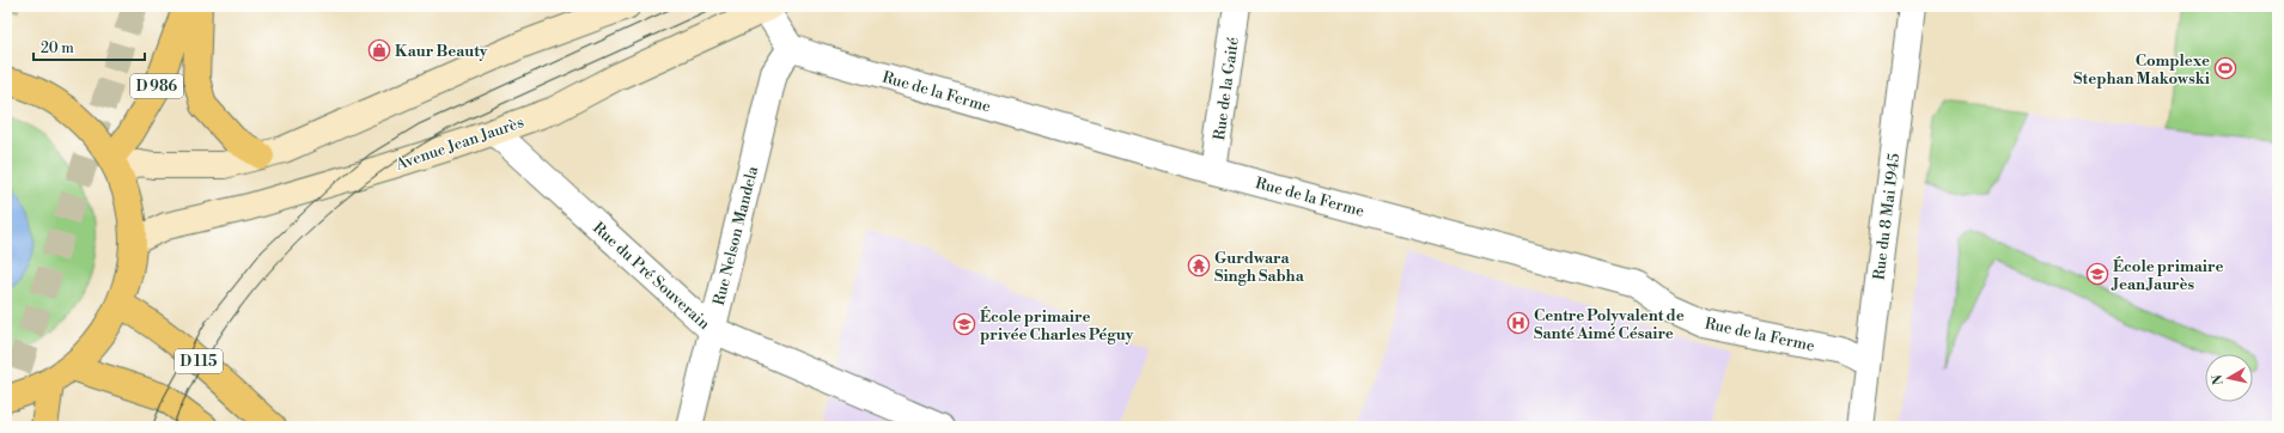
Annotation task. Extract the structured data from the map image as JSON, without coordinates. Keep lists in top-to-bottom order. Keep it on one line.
{"streets":{"main road":["D 986","D 115"],"street":["Rue de la Gaité","Rue de la Ferme","Avenue Jean Jaurès","Rue du 8 Mai 1945","Rue Nelson Mandela","Rue du Pré Souverain"]},"crossings":[["Rue de la Gaité","Rue de la Ferme"],["Rue de la Ferme","Rue du 8 Mai 1945"],["Rue de la Ferme","Rue Nelson Mandela"],["Avenue Jean Jaurès","Rue du Pré Souverain"],["Rue Nelson Mandela","Rue du Pré Souverain"]],"places":{"shop":["Kaur Beauty"],"sports":["Complexe Stephan Makowski"],"temple":["Gurdwara Singh Sabha"],"school or university":["École primaire Jean Jaurès","École primaire privée Charles Péguy"],"hospital":["Centre Polyvalent de Santé Aimé Césaire"]},"scale_bar":"20 m","north":"left"}
